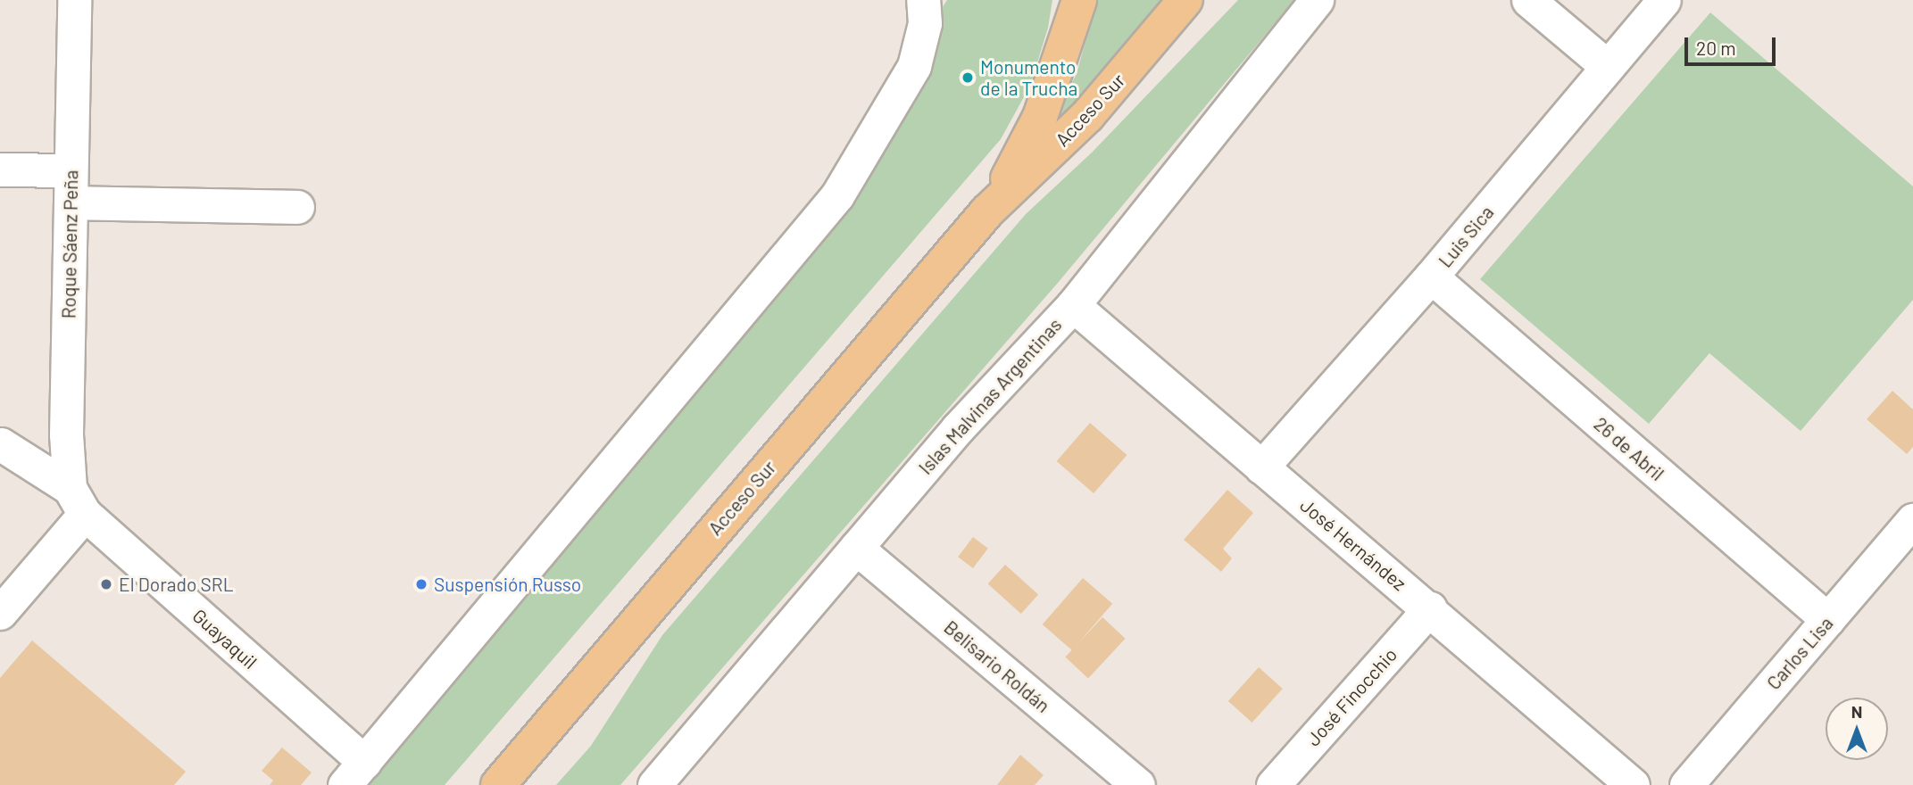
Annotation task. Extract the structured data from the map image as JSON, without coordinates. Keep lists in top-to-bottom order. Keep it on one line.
{"streets":{"main road":["Acceso Sur"],"street":["Luis Sica","Roque Sáenz Peña","Islas Malvinas Argentinas","26 de Abril","José Hernández","Guayaquil","Carlos Lisa","Belisario Roldán","José Finocchio"]},"crossings":[["Luis Sica","26 de Abril"],["Luis Sica","José Hernández"],["Roque Sáenz Peña","Guayaquil"],["Islas Malvinas Argentinas","José Hernández"],["Islas Malvinas Argentinas","Belisario Roldán"],["26 de Abril","Carlos Lisa"],["José Hernández","José Finocchio"]],"places":["Monumento de la Trucha","El Dorado SRL","Suspensión Russo"],"scale_bar":"20 m","north":"top"}
